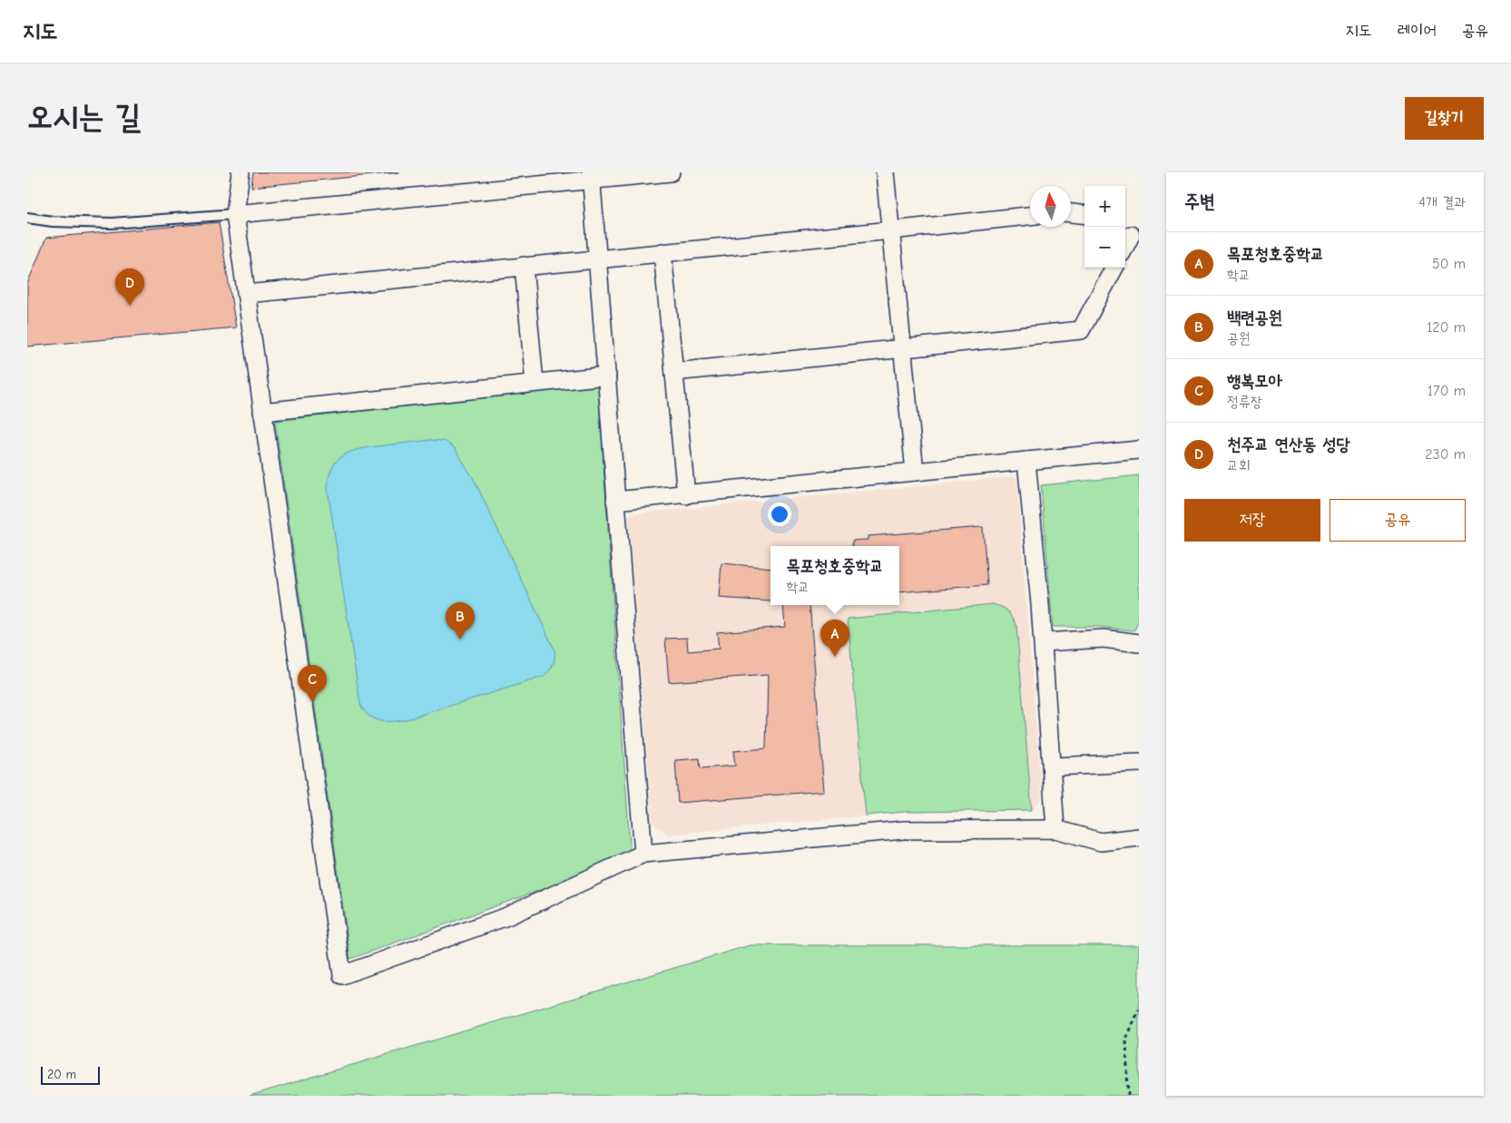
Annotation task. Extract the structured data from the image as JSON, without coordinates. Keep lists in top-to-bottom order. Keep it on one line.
{"scale_bar":"20 m","north":"top","page":{"header":"지도","nav":["지도","레이어","공유"],"buttons":["길찾기",["저장","공유"]],"title":"오시는 길","heading":["주변","4개 결과"],"map_buttons":["+","−"],"list":[{"mark":"A","name":"목포청호중학교","note":"학교","value":"50 m"},{"mark":"B","name":"백련공원","note":"공원","value":"120 m"},{"mark":"C","name":"행복모아","note":"정류장","value":"170 m"},{"mark":"D","name":"천주교 연산동 성당","note":"교회","value":"230 m"}],"pins":["D","B","A","C"],"popup":["목포청호중학교","학교"],"scale":"20 m"}}
